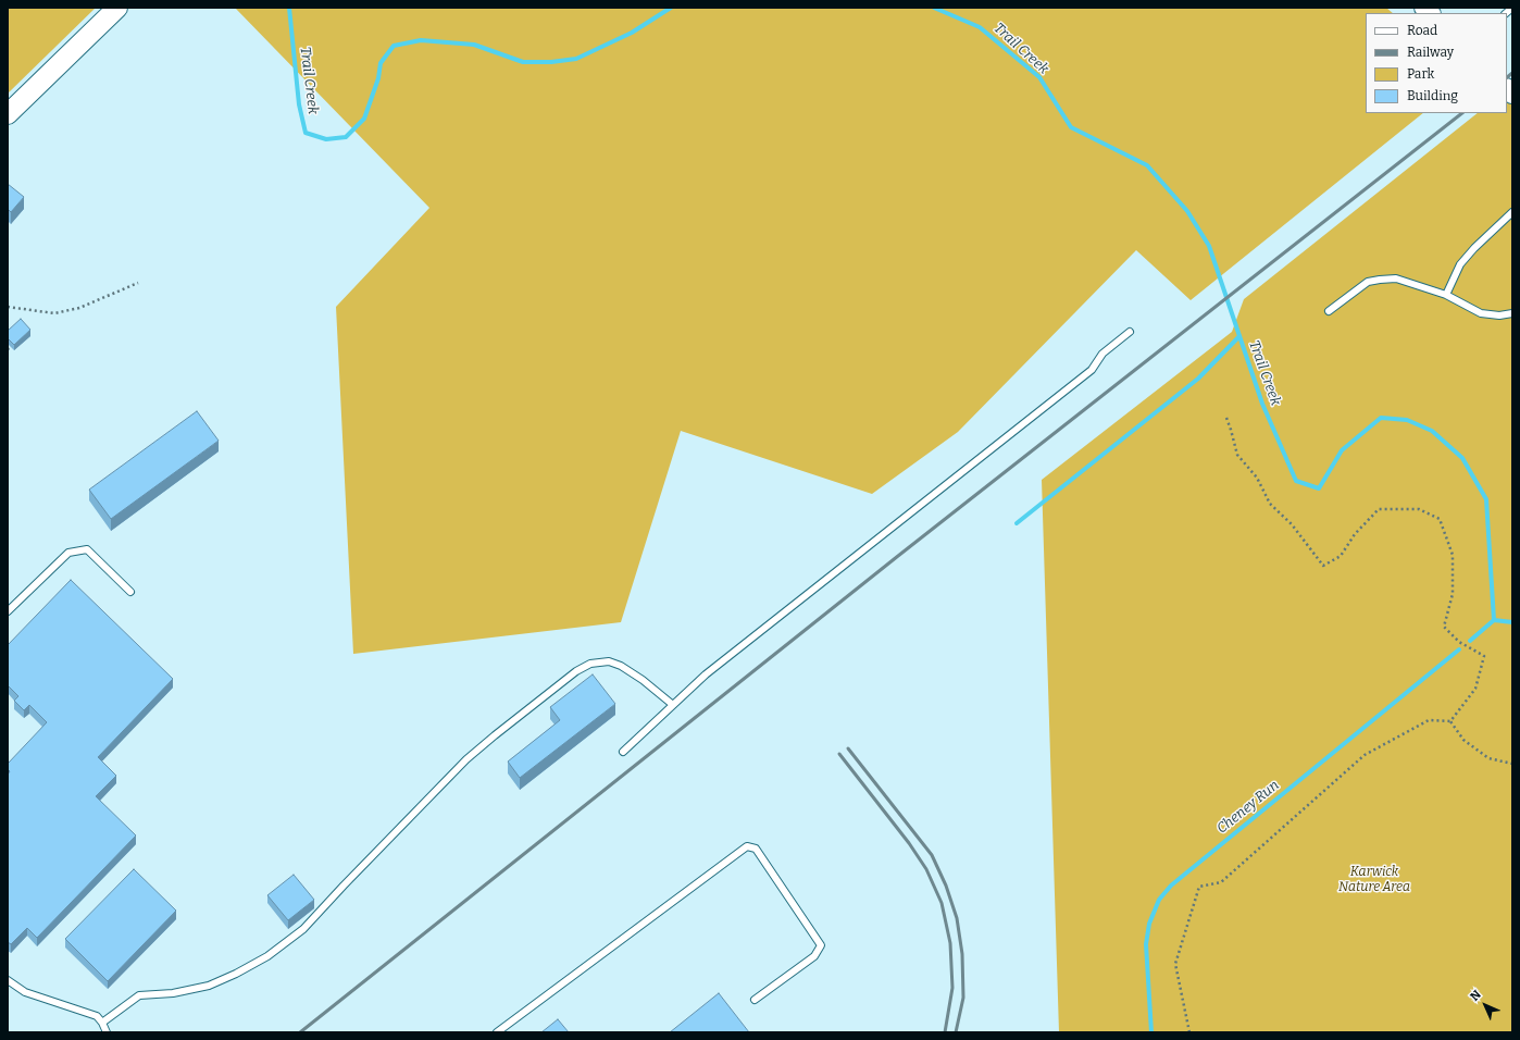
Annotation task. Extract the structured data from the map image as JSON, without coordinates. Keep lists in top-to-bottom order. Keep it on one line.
{"water":["Trail Creek","Cheney Run"],"parks":["Karwick Nature Area"],"legend":["Road","Railway","Park","Building"],"north":"top left"}
